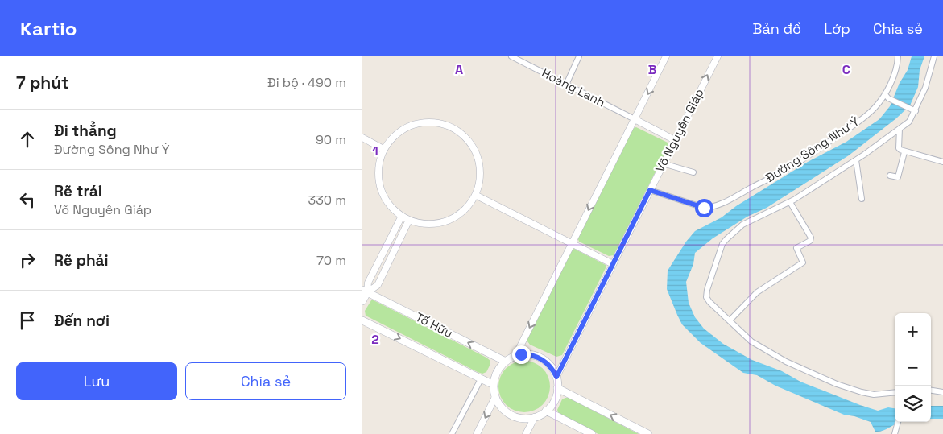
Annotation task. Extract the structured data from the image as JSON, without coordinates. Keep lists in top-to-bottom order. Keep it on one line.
{"streets":{"main road":["Tố Hữu"],"street":["Hoàng Lanh","Võ Nguyên Giáp","Đường Sông Như Ý"]},"crossings":[["Võ Nguyên Giáp","Đường Sông Như Ý"],["Võ Nguyên Giáp","Tố Hữu"]],"page":{"header":"Kartio","nav":["Bản đồ","Lớp","Chia sẻ"],"heading":["7 phút","Đi bộ · 490 m"],"list":[["Đi thẳng","Đường Sông Như Ý","90 m"],["Rẽ trái","Võ Nguyên Giáp","330 m"],["Rẽ phải","70 m"],"Đến nơi"],"map_buttons":["+","−"],"buttons":["Lưu","Chia sẻ"]},"grid":{"columns":["A","B","C"],"rows":["1","2"]}}
